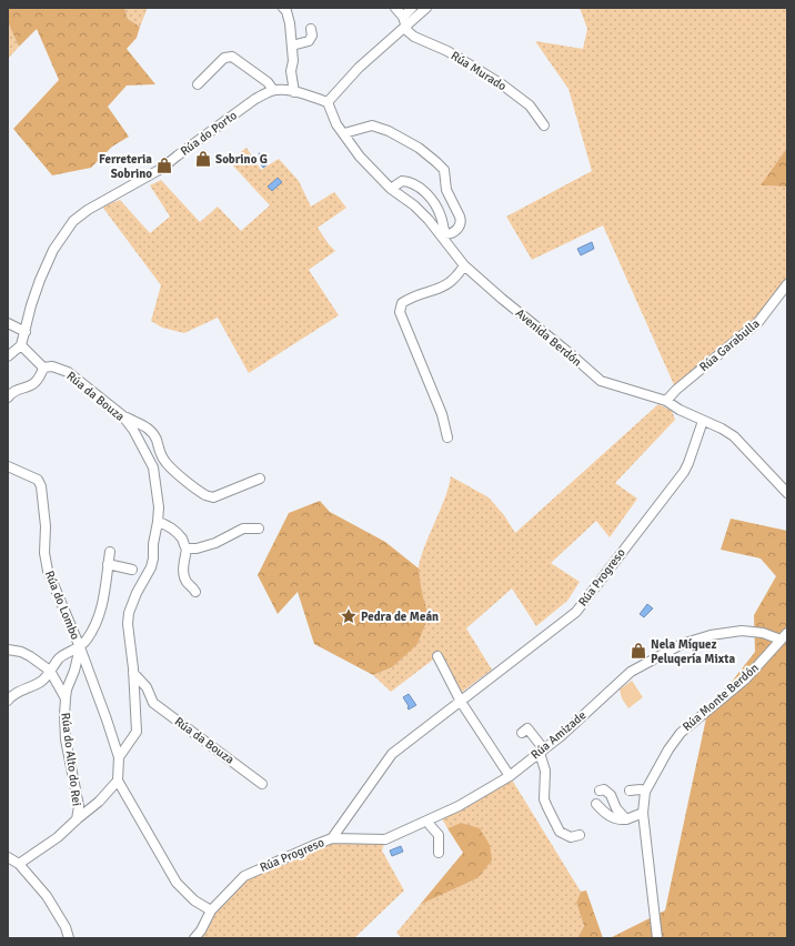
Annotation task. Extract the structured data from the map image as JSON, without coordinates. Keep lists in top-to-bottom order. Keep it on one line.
{"streets":{"street":["Rúa Murado","Rúa do Porto","Avenida Berdón","Rúa Garabulla","Rúa da Bouza","Rúa Progreso","Rúa do Lombo","Rúa Monte Berdón","Rúa Amizade","Rúa do Alto do Rei"]},"crossings":[["Avenida Berdón","Rúa Garabulla"],["Avenida Berdón","Rúa Progreso"],["Rúa da Bouza","Rúa do Lombo"],["Rúa Progreso","Rúa Amizade"],["Rúa do Lombo","Rúa do Alto do Rei"],["Rúa Monte Berdón","Rúa Amizade"]],"places":{"shop":["Sobrino G","Ferreteria Sobrino","Nela Míguez Peluqería Mixta"],"place":["Pedra de Meán"]}}
